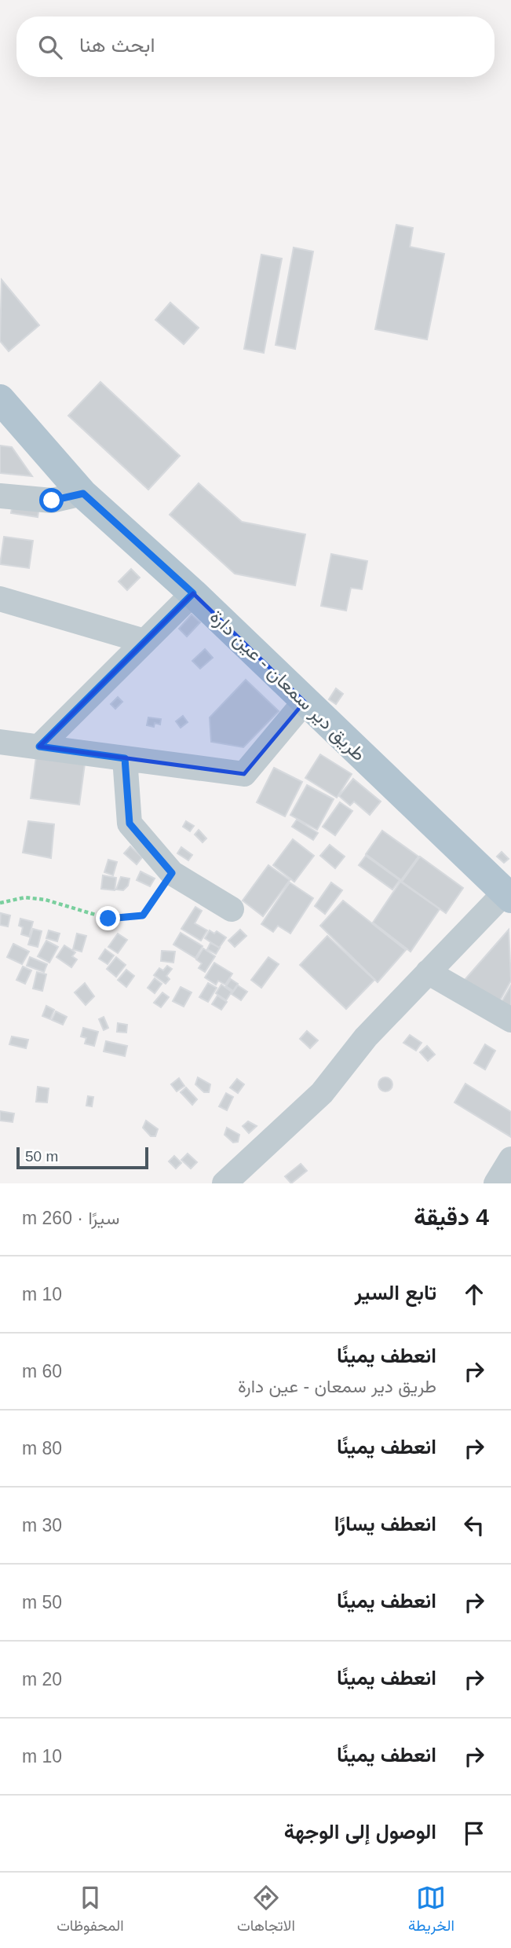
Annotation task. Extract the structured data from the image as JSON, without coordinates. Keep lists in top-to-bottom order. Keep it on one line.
{"streets":{"main road":["طريق دير سمعان - عين دارة"]},"scale_bar":"50 m","page":{"search":"ابحث هنا","scale":"50 m","heading":["4 دقيقة","سيرًا · 260 m"],"list":[["تابع السير","10 m"],["انعطف يمينًا","طريق دير سمعان - عين دارة","60 m"],["انعطف يمينًا","80 m"],["انعطف يسارًا","30 m"],["انعطف يمينًا","50 m"],["انعطف يمينًا","20 m"],["انعطف يمينًا","10 m"],"الوصول إلى الوجهة"],"nav":["الخريطة","الاتجاهات","المحفوظات"]}}
